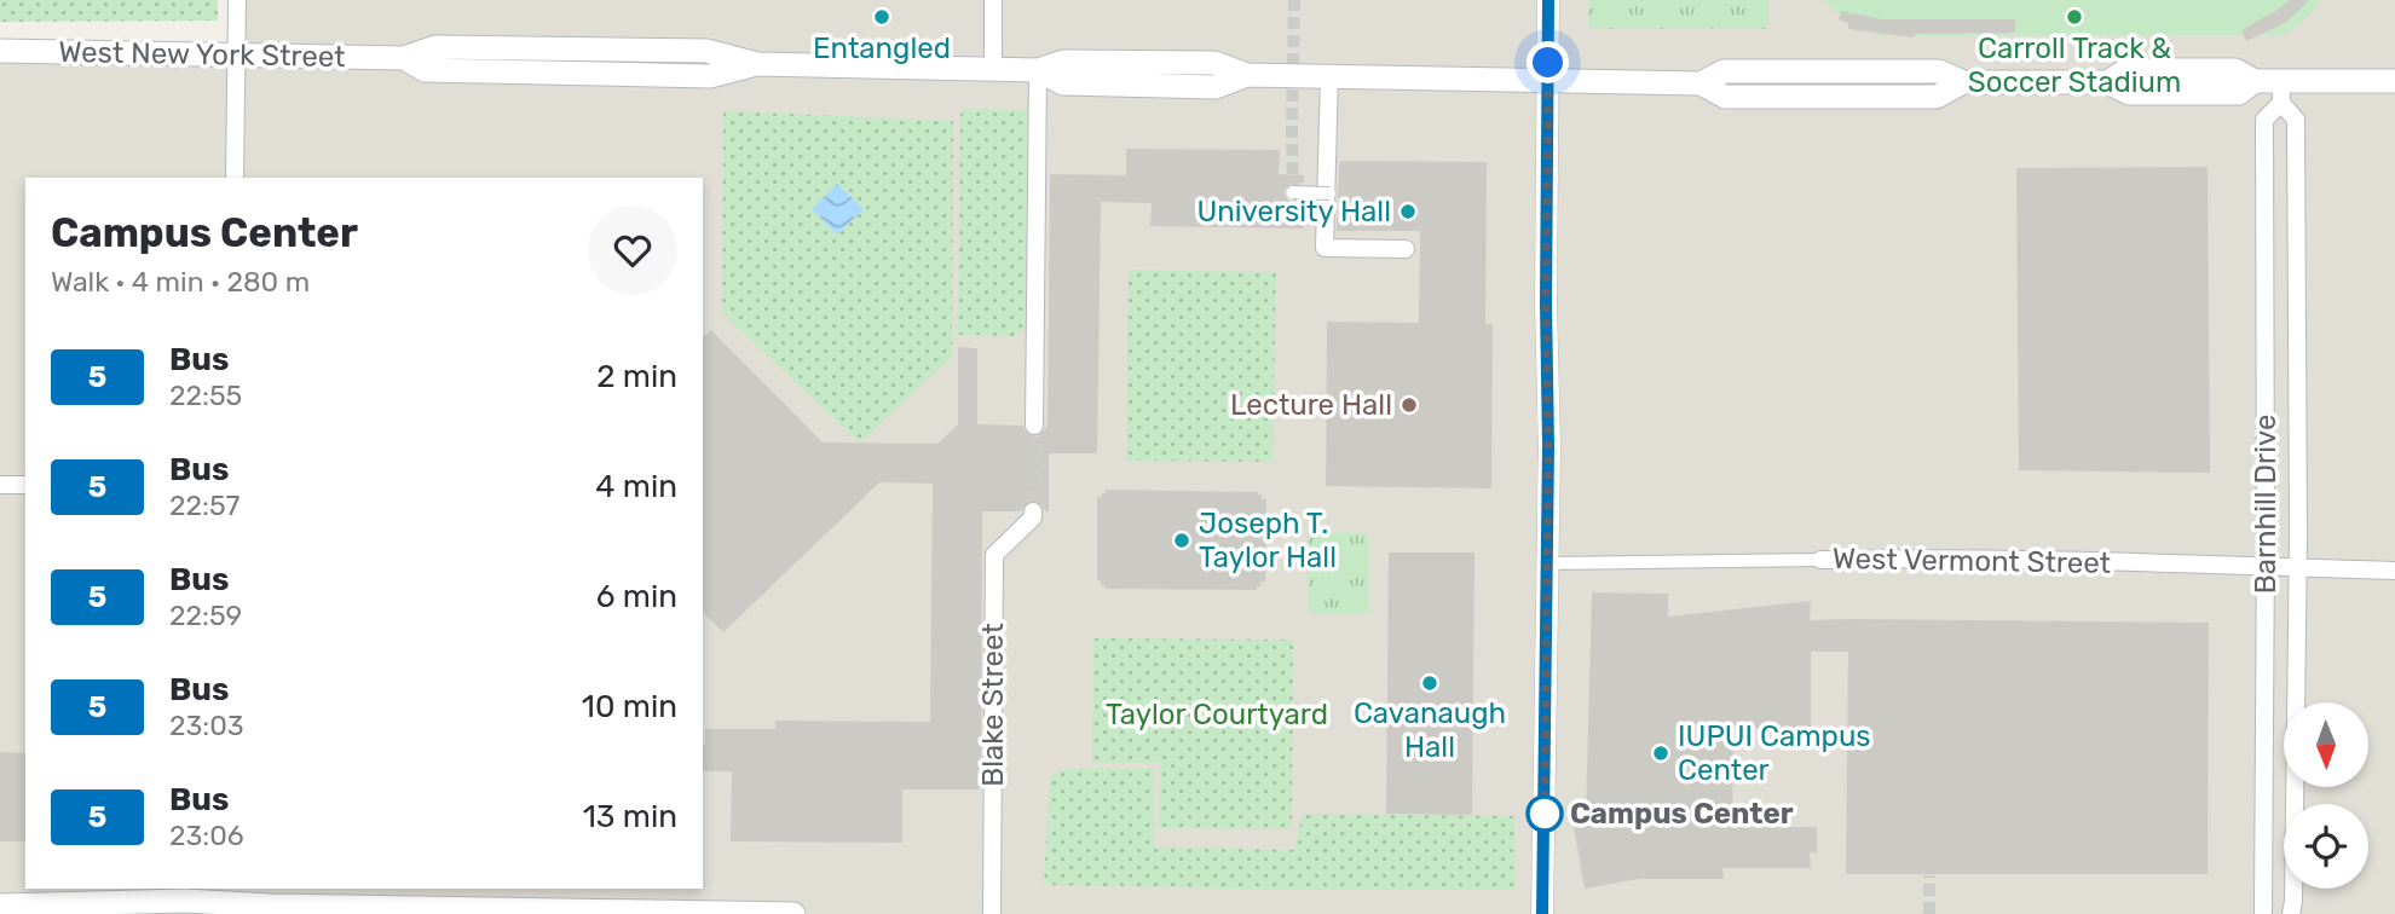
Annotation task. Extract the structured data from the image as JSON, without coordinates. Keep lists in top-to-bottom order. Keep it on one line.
{"streets":{"main road":["West New York Street"],"street":["Barnhill Drive","West Vermont Street","Blake Street"]},"crossings":[["West New York Street","Barnhill Drive"],["Barnhill Drive","West Vermont Street"]],"parks":["Taylor Courtyard"],"places":["Entangled","Carroll Track & Soccer Stadium","University Hall","Lecture Hall","Joseph T. Taylor Hall","Cavanaugh Hall","IUPUI Campus Center","Campus Center"],"lines":["bus line 5"],"north":"bottom","page":{"heading":["Campus Center","Walk · 4 min · 280 m"],"list":[{"mark":"5","name":"Bus","note":"22:55","value":"2 min"},{"mark":"5","name":"Bus","note":"22:57","value":"4 min"},{"mark":"5","name":"Bus","note":"22:59","value":"6 min"},{"mark":"5","name":"Bus","note":"23:03","value":"10 min"},{"mark":"5","name":"Bus","note":"23:06","value":"13 min"}]}}
